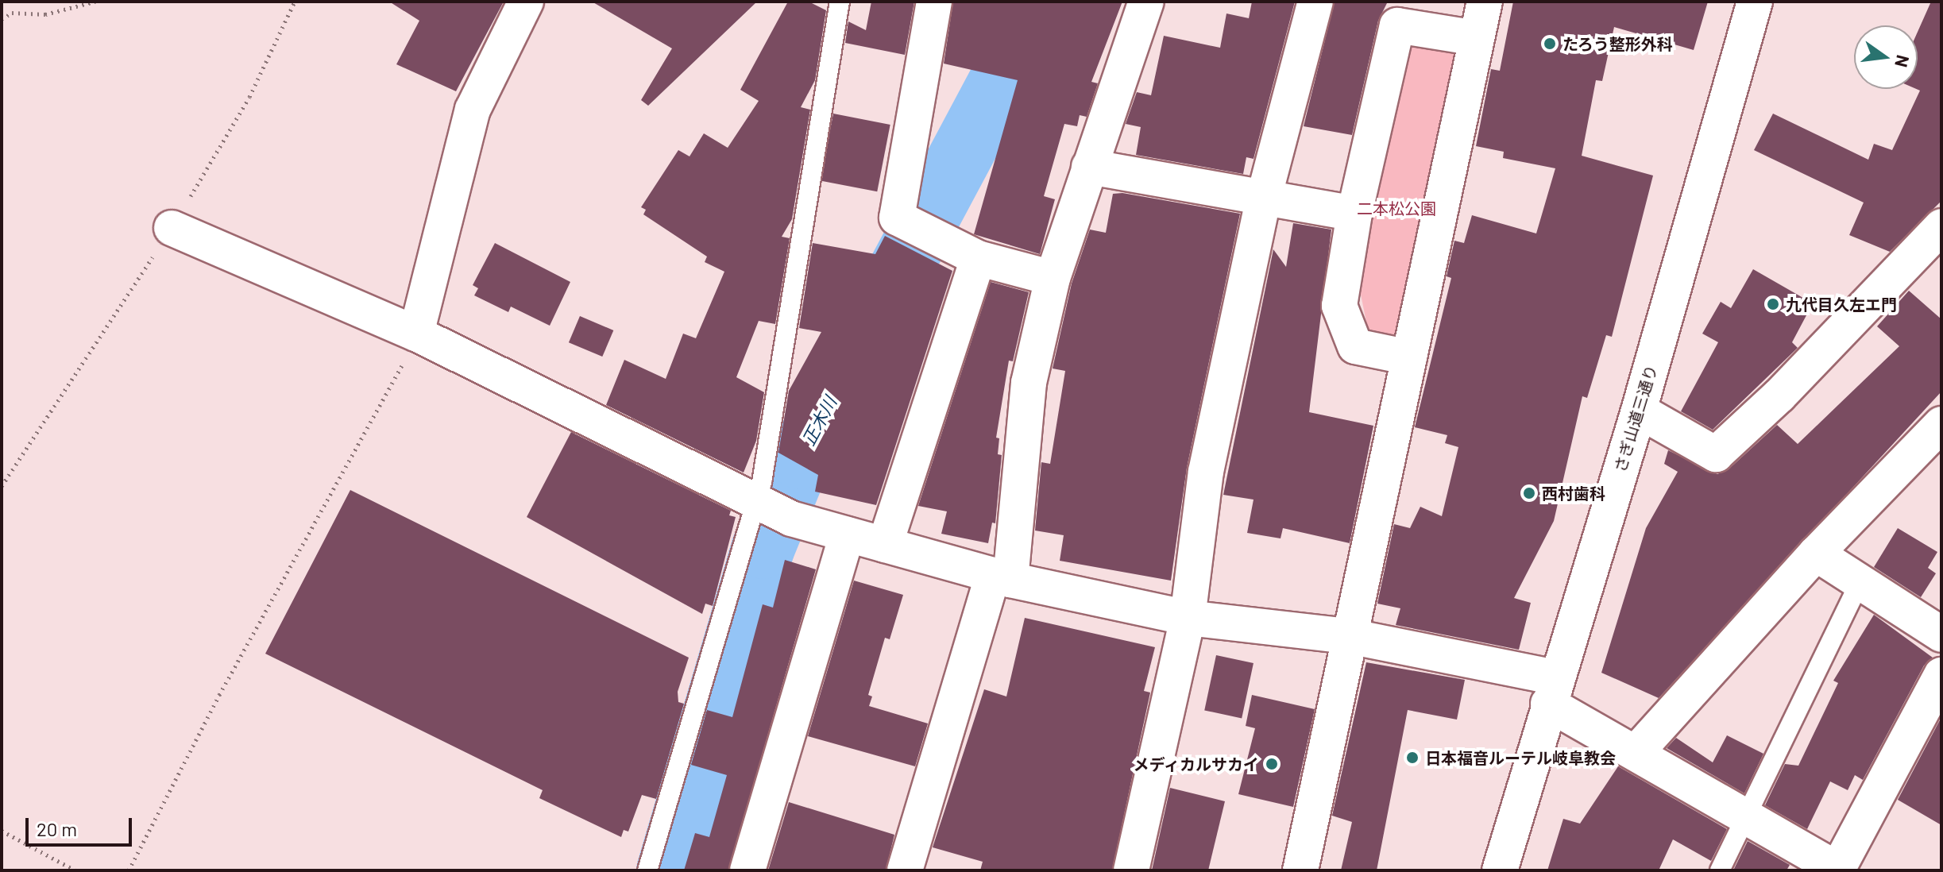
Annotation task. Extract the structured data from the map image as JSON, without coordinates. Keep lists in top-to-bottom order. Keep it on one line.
{"streets":{"street":["さぎ山道三通り"]},"water":["正木川"],"parks":["二本松公園"],"places":["たろう整形外科","九代目久左エ門","西村歯科","日本福音ルーテル岐阜教会","メディカルサカイ"],"scale_bar":"20 m","north":"right"}
